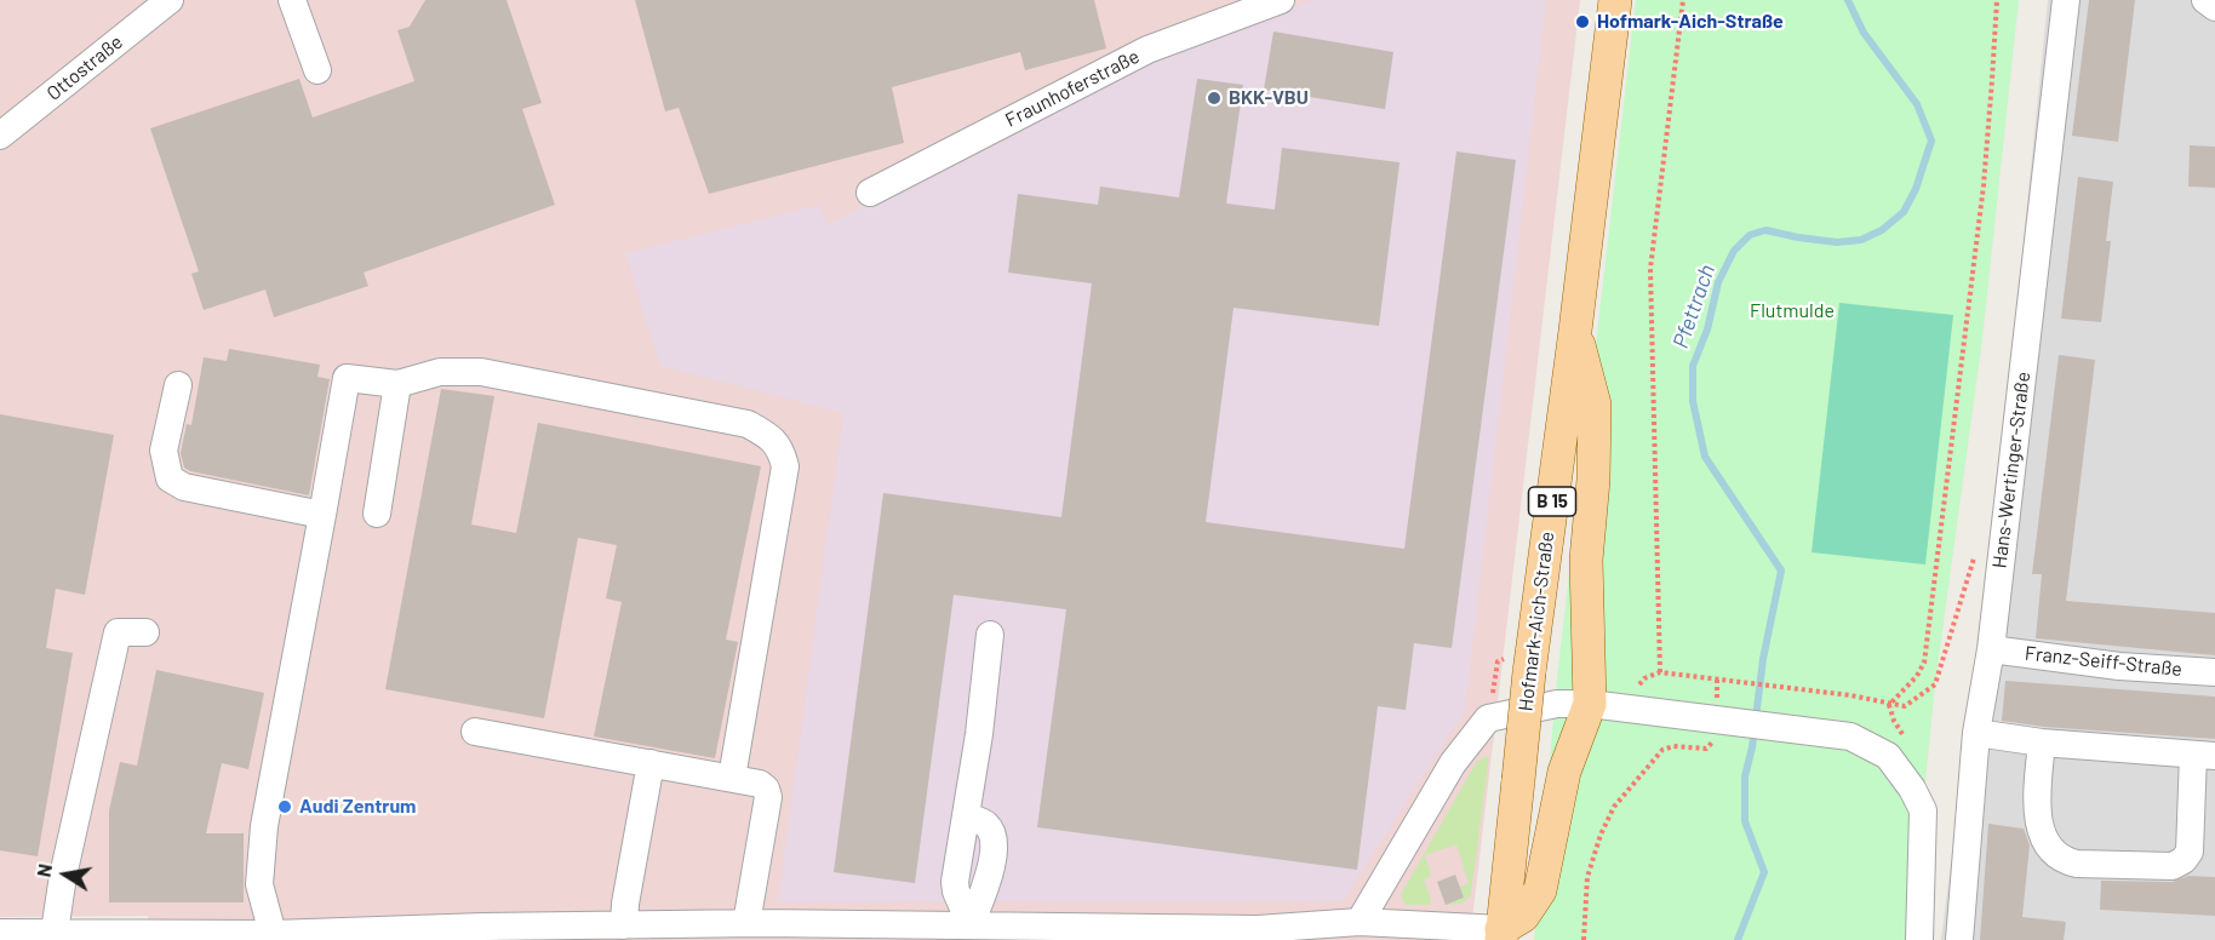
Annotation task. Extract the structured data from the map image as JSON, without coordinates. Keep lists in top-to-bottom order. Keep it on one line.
{"streets":{"main road":["B 15","Hofmark-Aich-Straße"],"street":["Ottostraße","Fraunhoferstraße","Hans-Wertinger-Straße","Franz-Seiff-Straße"]},"crossings":[["Hans-Wertinger-Straße","Franz-Seiff-Straße"]],"water":["Pfettrach"],"parks":["Flutmulde"],"places":["Hofmark-Aich-Straße","BKK-VBU","Audi Zentrum"],"north":"left"}
